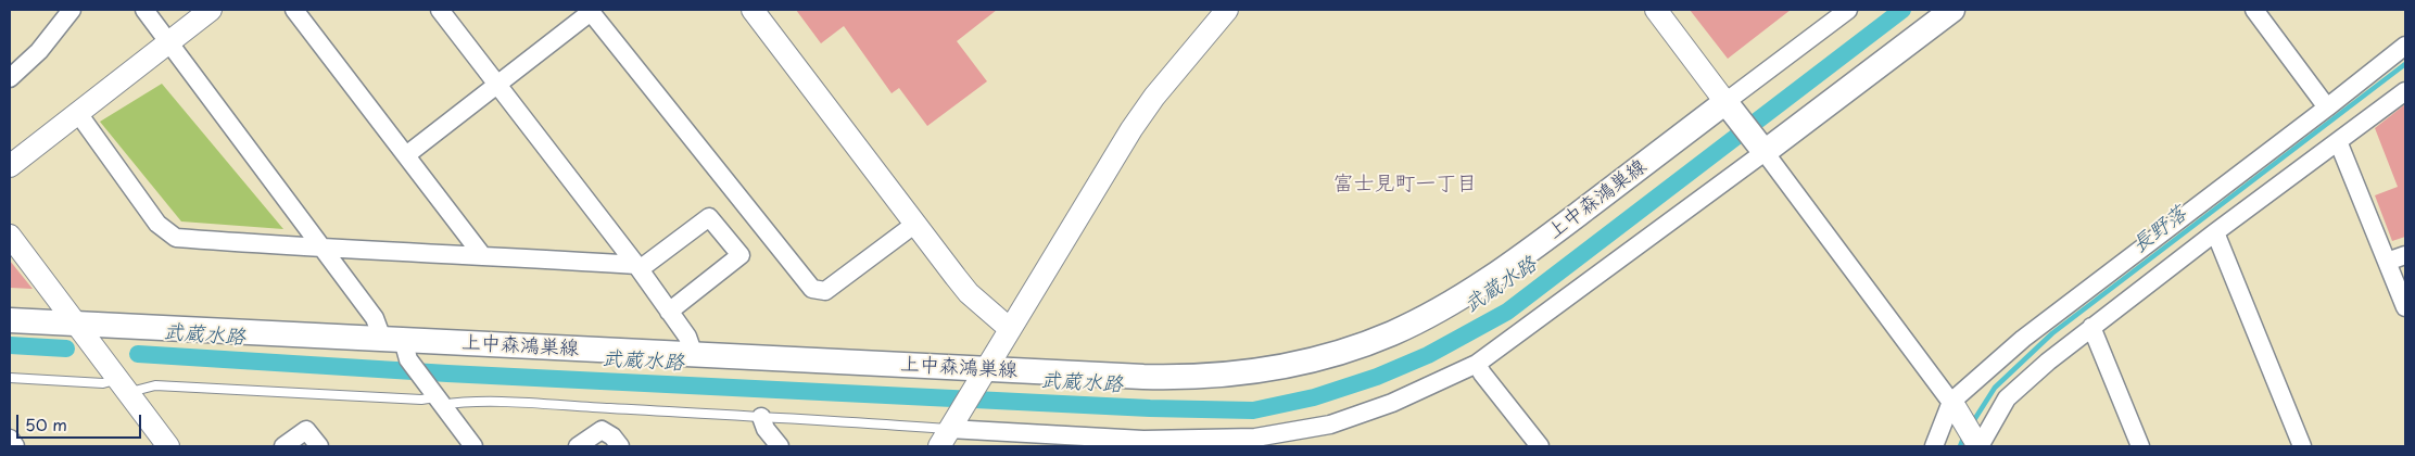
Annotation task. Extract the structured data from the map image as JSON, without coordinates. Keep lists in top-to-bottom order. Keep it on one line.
{"streets":{"main road":["上中森鴻巣線"]},"districts":["富士見町一丁目"],"water":["長野落","武蔵水路"],"scale_bar":"50 m"}
